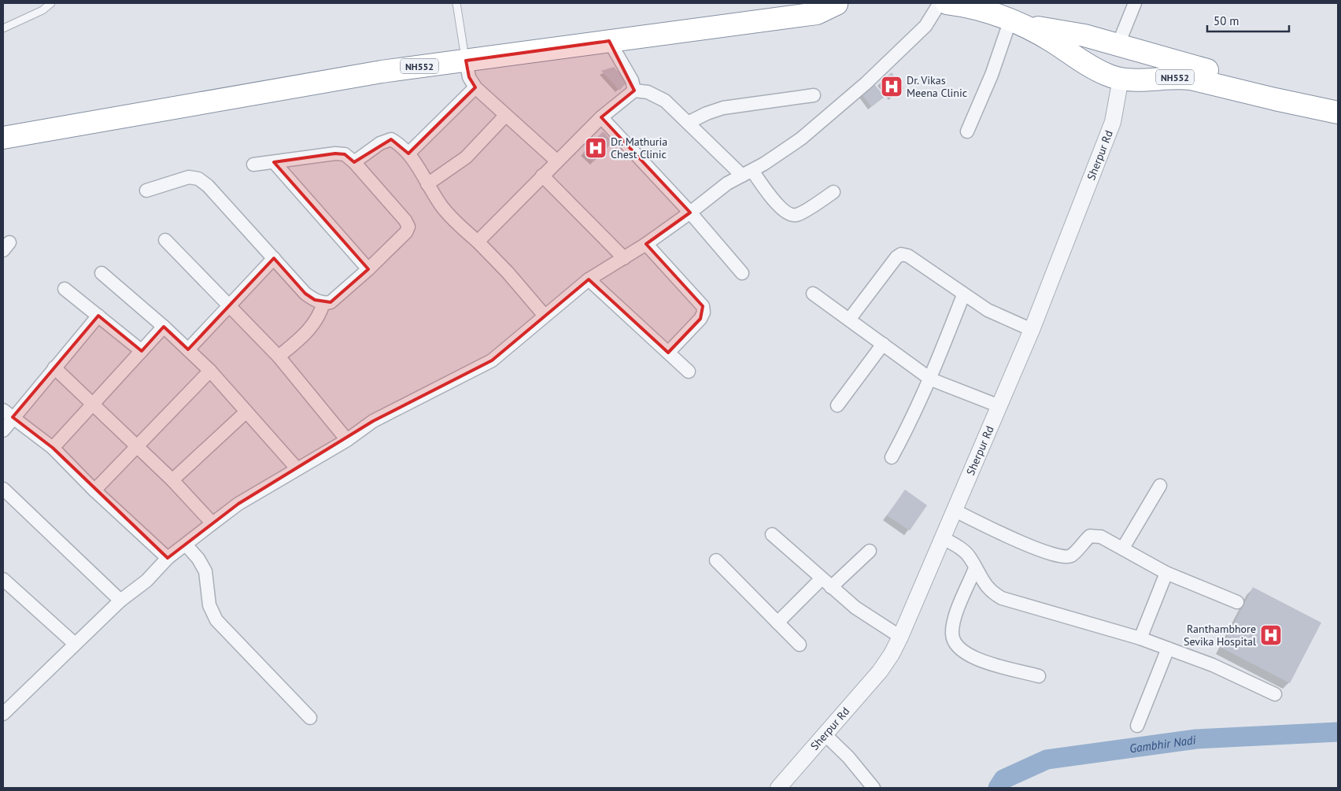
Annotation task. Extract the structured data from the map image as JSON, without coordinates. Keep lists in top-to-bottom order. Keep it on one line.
{"streets":{"highway":["NH552"],"street":["Sherpur Rd"]},"crossings":[["NH552","Sherpur Rd"]],"water":["Gambhir Nadi"],"places":{"hospital":["Dr. Vikas Meena Clinic","Dr. Mathuria Chest Clinic","Ranthambhore Sevika Hospital"]},"scale_bar":"50 m"}
